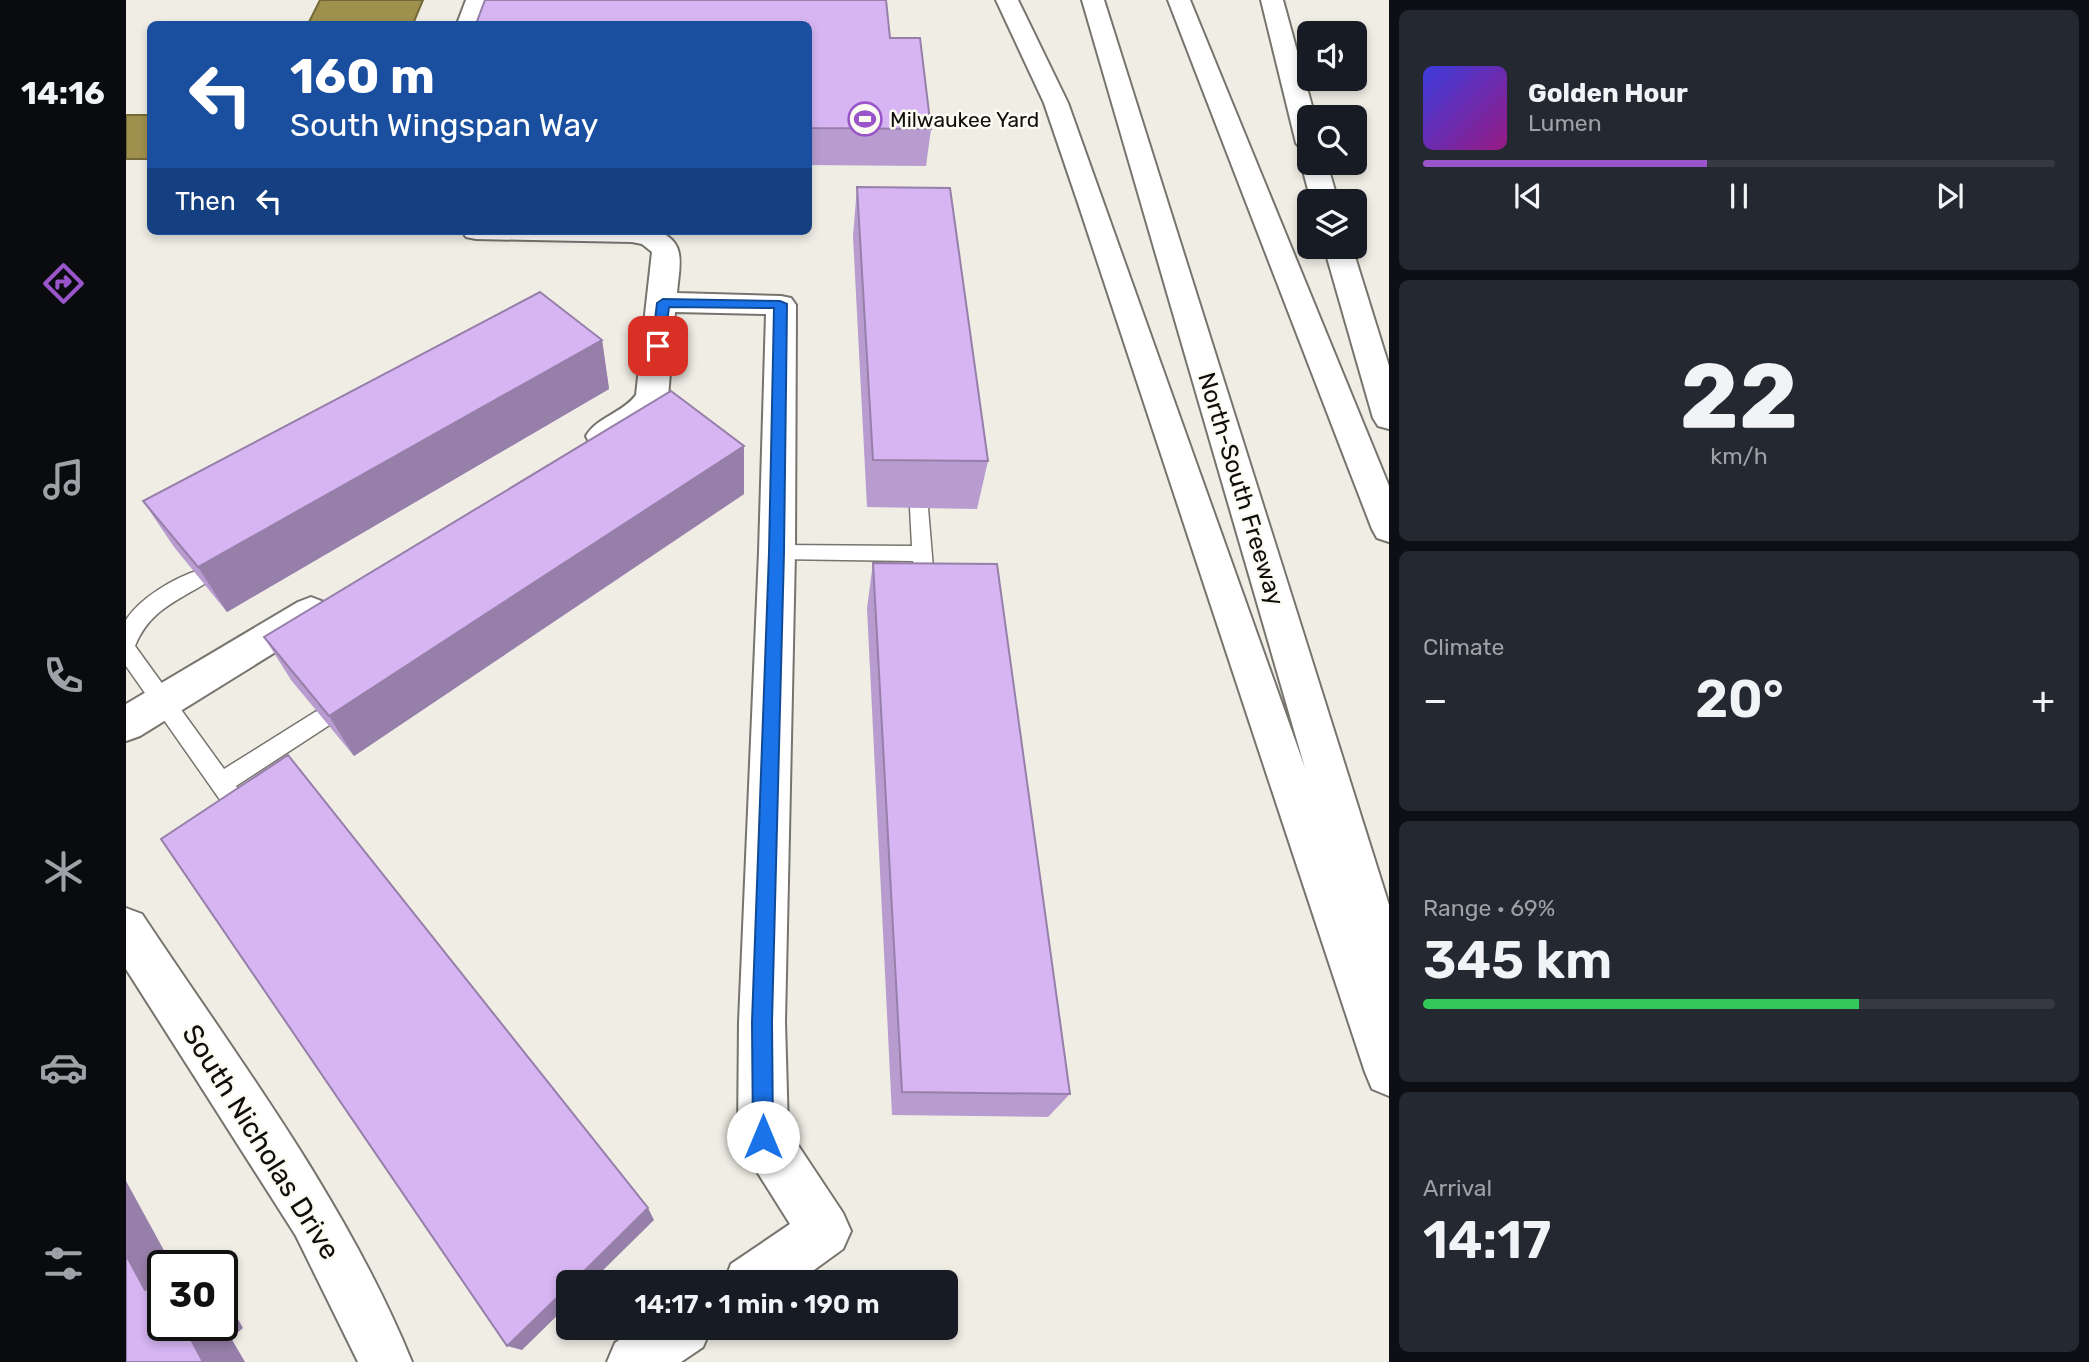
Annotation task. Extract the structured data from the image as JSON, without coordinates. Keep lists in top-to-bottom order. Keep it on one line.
{"streets":{"main road":["North-South Freeway","South Nicholas Drive"]},"places":{"sports":["Milwaukee Yard"]},"page":{"tabs":"14:16","turn":["160 m","South Wingspan Way"],"song":["Golden Hour","Lumen"],"then":"Then","tile":[["22","km/h"],"Climate",["Range · 69%","345 km"],["Arrival","14:17"]],"heat":["−","20°","+"],"limit":"30","trip":"14:17 · 1 min · 190 m"}}
